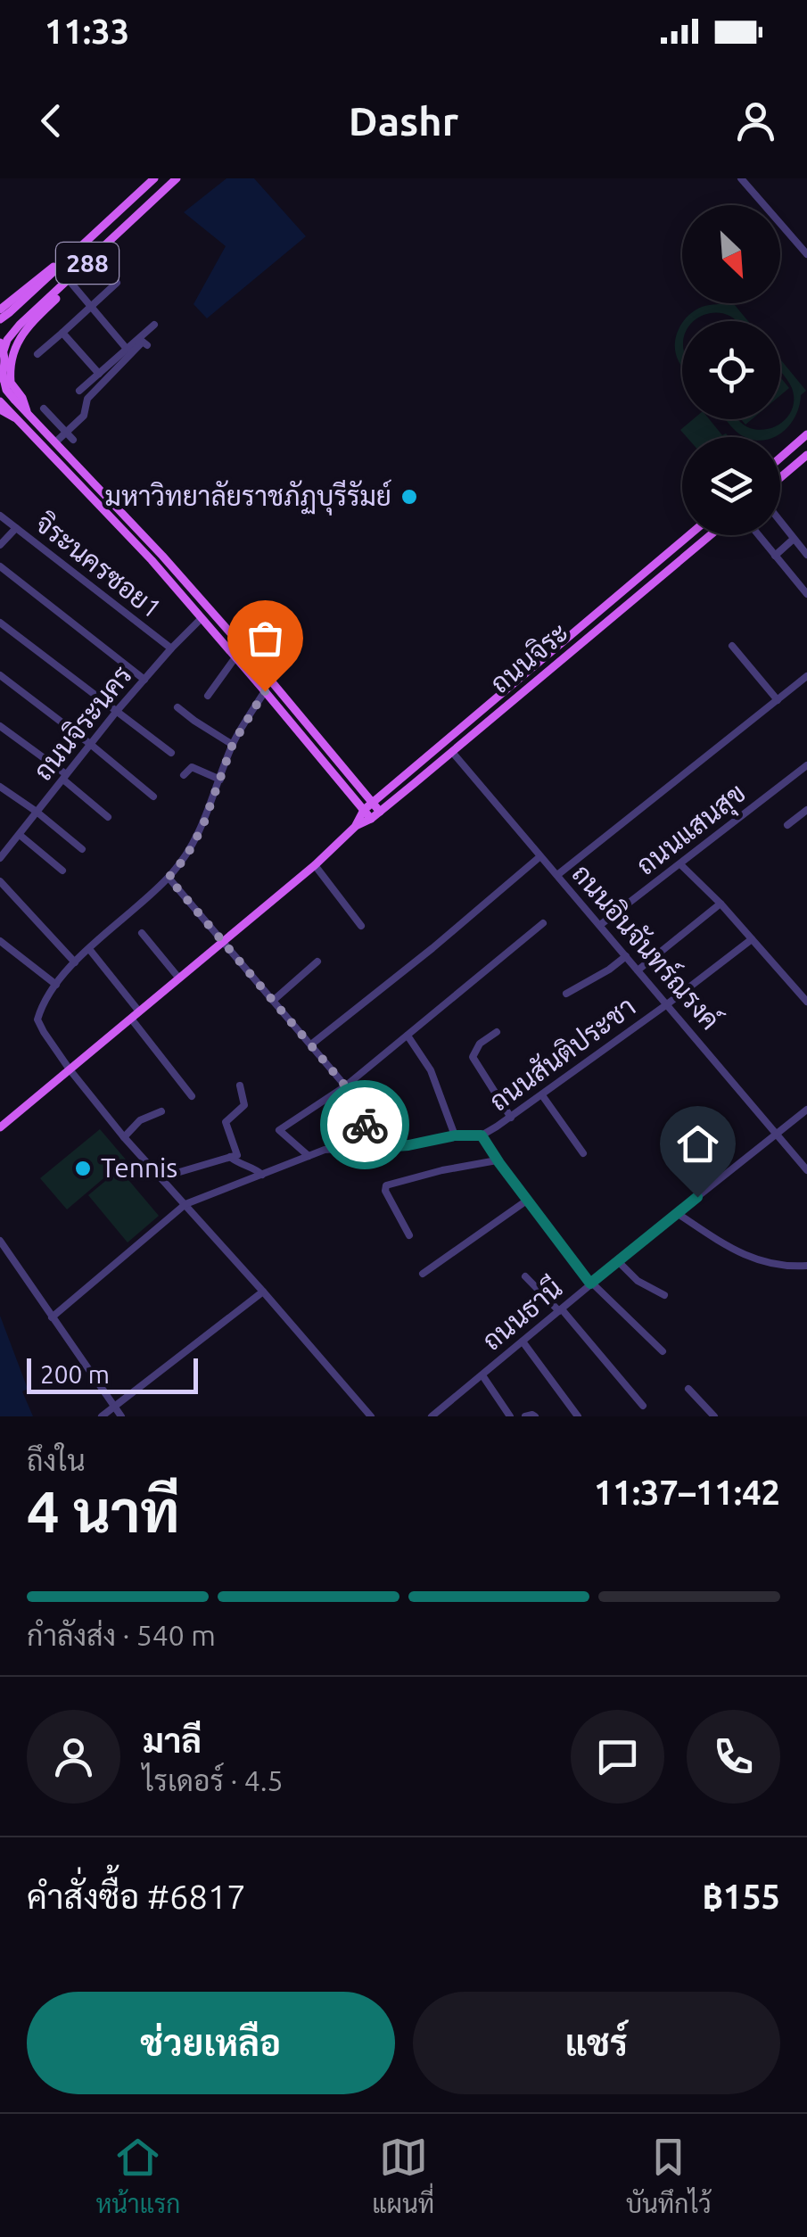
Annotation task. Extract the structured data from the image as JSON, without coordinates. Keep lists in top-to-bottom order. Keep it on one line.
{"streets":{"main road":["288","ถนนจิระ"],"street":["จิระนครซอย1","ถนนจิระนคร","ถนนแสนสุข","ถนนอินจันทร์ณรงค์","ถนนสันติประชา","ถนนธานี"]},"crossings":[["จิระนครซอย1","ถนนจิระนคร"],["ถนนจิระ","ถนนอินจันทร์ณรงค์"],["ถนนแสนสุข","ถนนอินจันทร์ณรงค์"],["ถนนอินจันทร์ณรงค์","ถนนสันติประชา"],["ถนนอินจันทร์ณรงค์","ถนนธานี"]],"places":["มหาวิทยาลัยราชภัฏบุรีรัมย์","Tennis"],"scale_bar":"200 m","north":"bottom right","page":{"status":"11:33","header":"Dashr","scale":"200 m","heading":["4 นาที","ถึงใน","11:37–11:42"],"panel":["มาลี","ไรเดอร์ · 4.5","คำสั่งซื้อ #6817","฿155"],"bar":"กำลังส่ง · 540 m","buttons":["ช่วยเหลือ","แชร์"],"tabs":["หน้าแรก","แผนที่","บันทึกไว้"]}}
